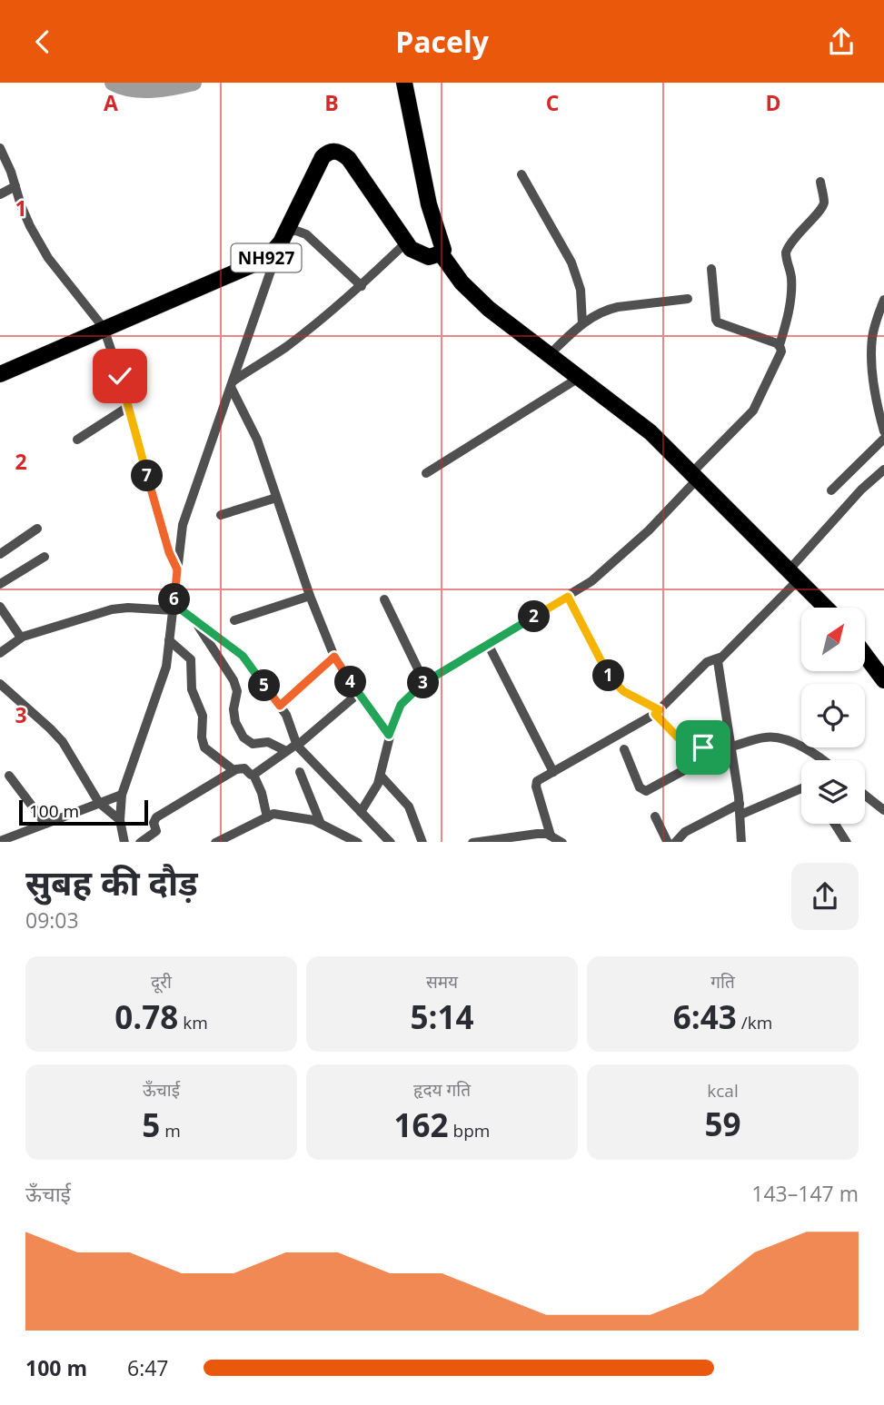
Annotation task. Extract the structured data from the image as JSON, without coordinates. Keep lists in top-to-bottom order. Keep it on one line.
{"streets":{"main road":["NH927"]},"scale_bar":"100 m","north":"top right","page":{"header":"Pacely","pins":["7","6","2","1","4","3","5"],"scale":"100 m","heading":["सुबह की दौड़","09:03"],"stats":[["दूरी","0.78 km"],["समय","5:14"],["गति","6:43 /km"],["ऊँचाई","5 m"],["हृदय गति","162 bpm"],["kcal","59"]],"chart":["ऊँचाई","143–147 m"],"list":[{"name":"100 m","note":"6:47"}]},"grid":{"columns":["A","B","C","D"],"rows":["1","2","3"]}}
